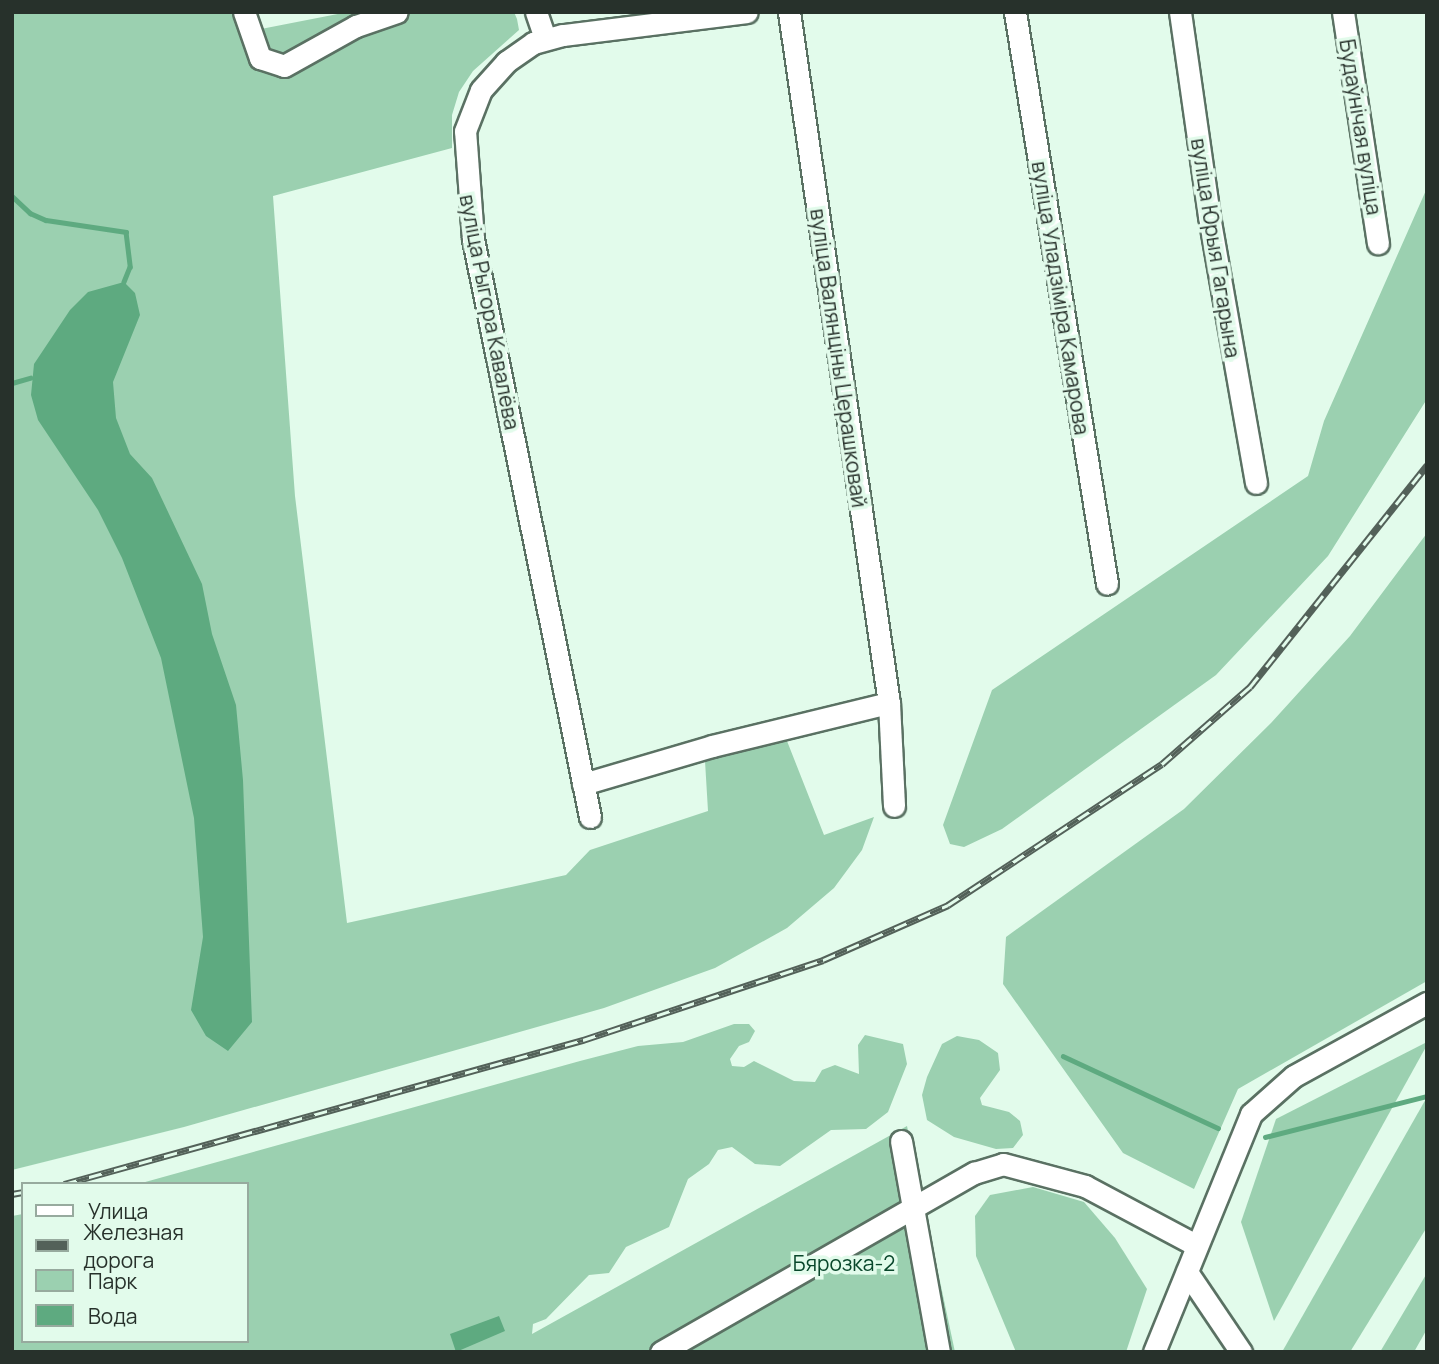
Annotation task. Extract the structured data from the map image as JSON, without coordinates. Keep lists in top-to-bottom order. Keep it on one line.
{"streets":{"street":["Будаўнічая вуліца","вуліца Юрыя Гагарына","вуліца Уладзіміра Камарова","вуліца Рыгора Кавалёва","вуліца Валянціны Церашковай"]},"parks":["Бярозка-2"],"legend":["Улица","Железная дорога","Парк","Вода"]}
